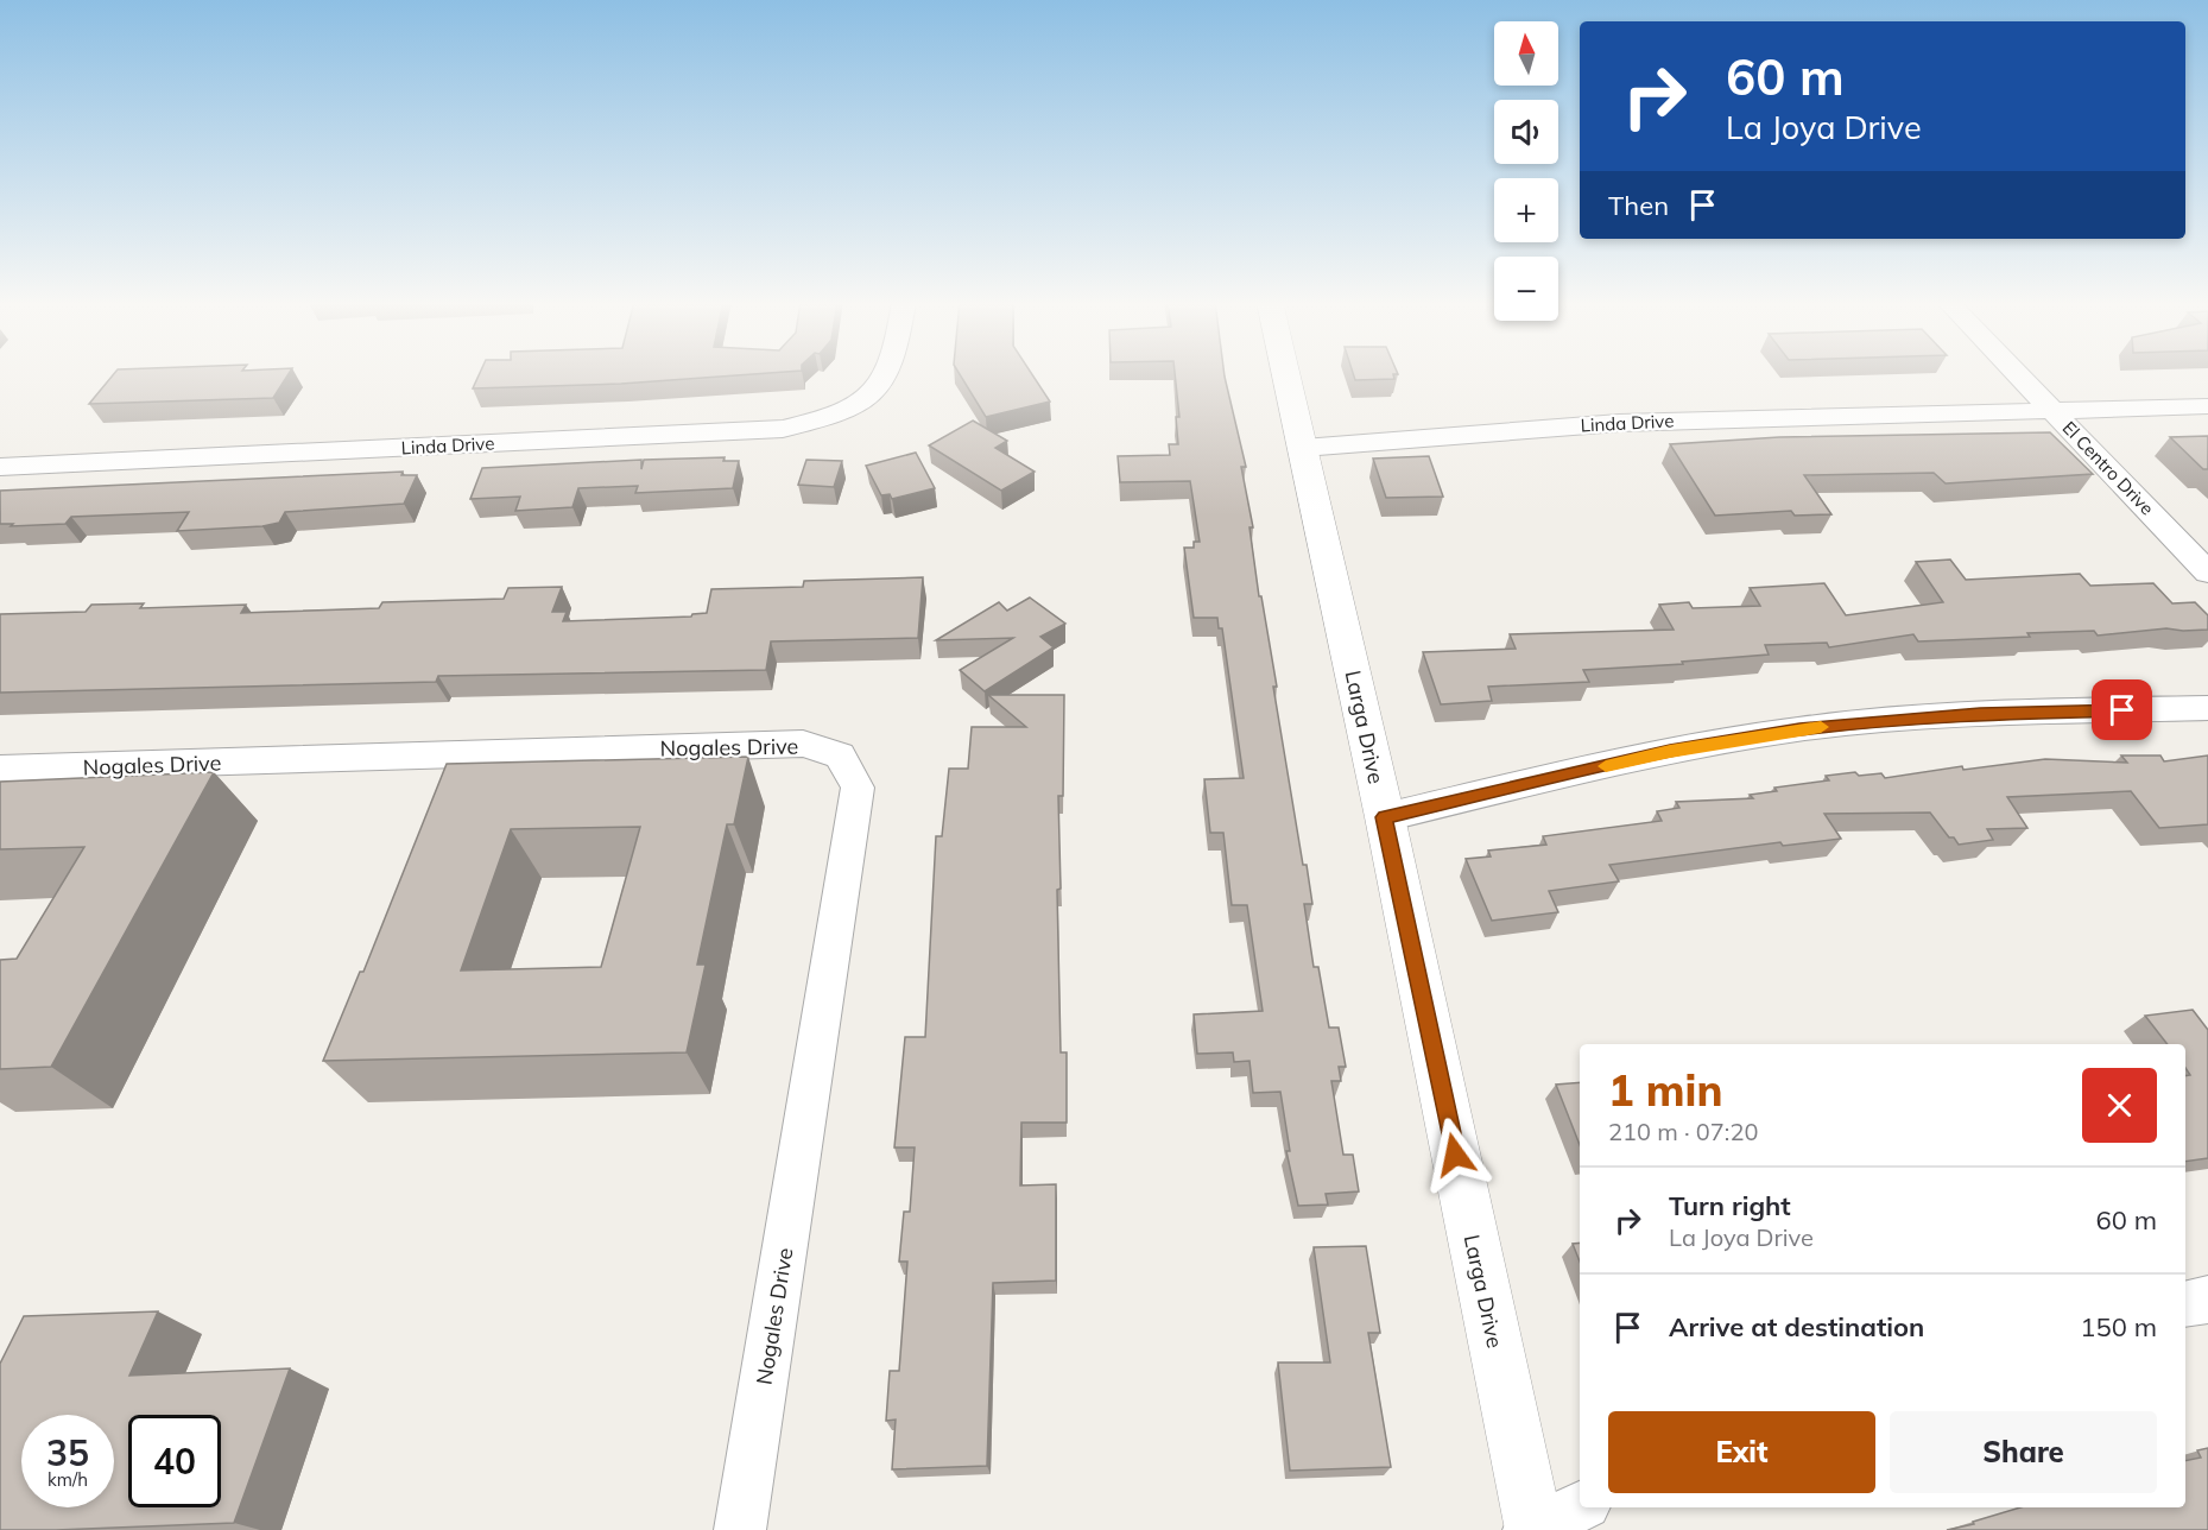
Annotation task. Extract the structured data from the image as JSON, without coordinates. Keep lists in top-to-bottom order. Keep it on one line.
{"streets":{"street":["Linda Drive","El Centro Drive","Larga Drive","Nogales Drive"]},"crossings":[["Linda Drive","El Centro Drive"],["Linda Drive","Larga Drive"]],"north":"top","page":{"map_buttons":["+","−"],"turn":["60 m","La Joya Drive"],"then":"Then","heading":["1 min","210 m · 07:20"],"list":[{"name":"Turn right","note":"La Joya Drive","value":"60 m"},{"name":"Arrive at destination","value":"150 m"}],"buttons":["Exit","Share"],"speed":"35 km/h","limit":"40"}}
